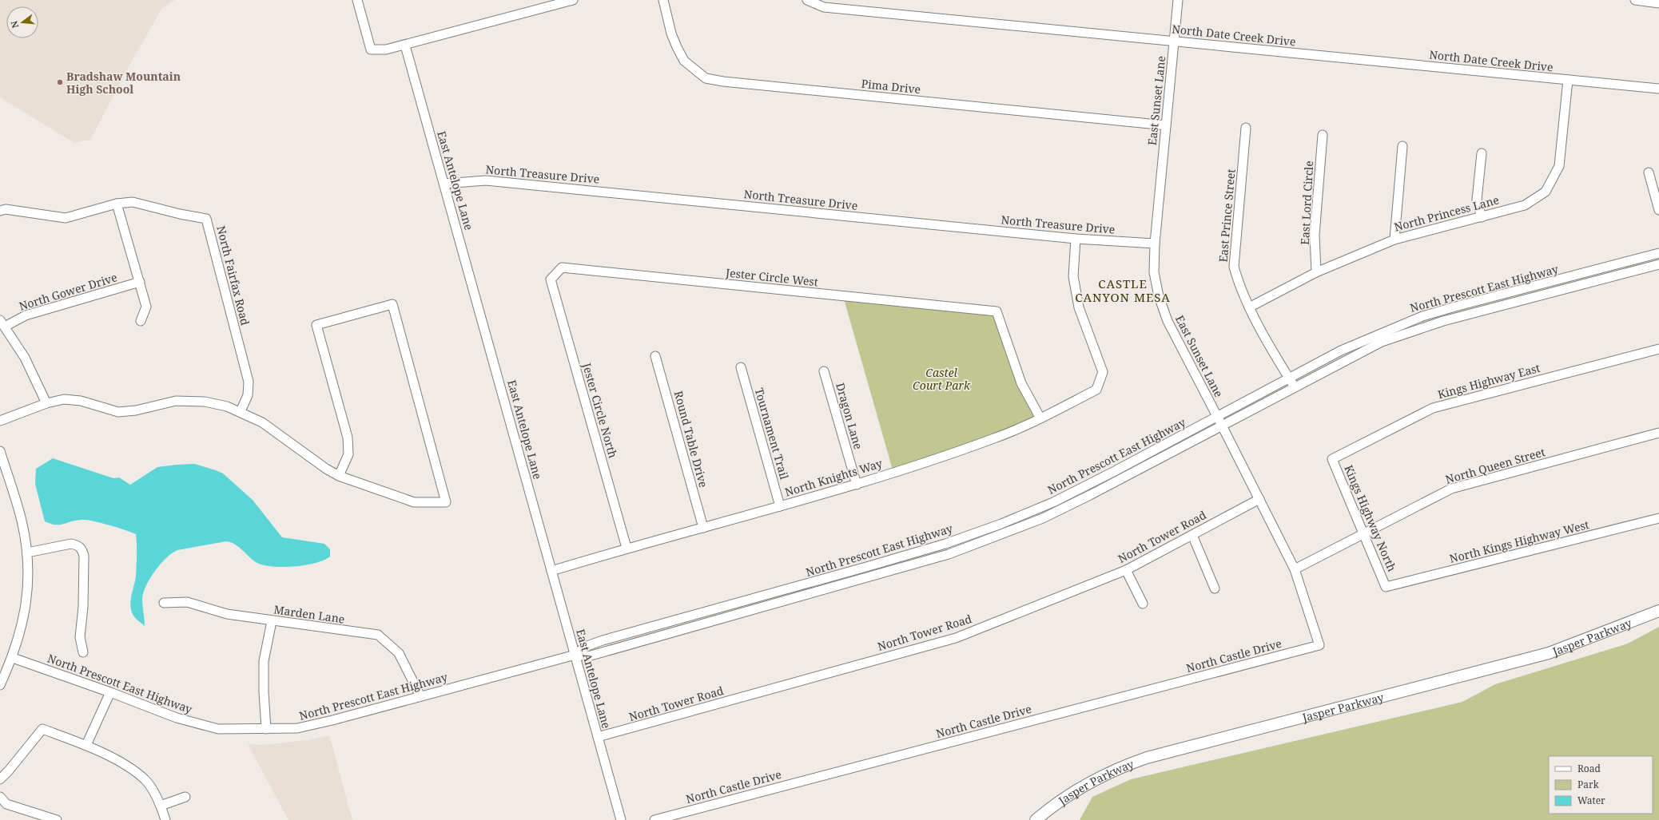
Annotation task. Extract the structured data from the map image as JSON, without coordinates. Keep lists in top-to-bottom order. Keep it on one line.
{"streets":{"main road":["Jasper Parkway"],"street":["North Date Creek Drive","Pima Drive","East Sunset Lane","North Treasure Drive","East Antelope Lane","East Lord Circle","North Princess Lane","East Prince Street","North Fairfax Road","Jester Circle West","North Prescott East Highway","North Gower Drive","Kings Highway East","Jester Circle North","Dragon Lane","Tournament Trail","Round Table Drive","North Queen Street","North Knights Way","Kings Highway North","North Tower Road","North Kings Highway West","Marden Lane","North Castle Drive"]},"crossings":[["North Date Creek Drive","East Sunset Lane"],["North Date Creek Drive","North Princess Lane"],["Pima Drive","East Sunset Lane"],["East Sunset Lane","North Treasure Drive"],["East Sunset Lane","North Prescott East Highway"],["East Sunset Lane","North Queen Street"],["East Sunset Lane","North Tower Road"],["East Sunset Lane","North Castle Drive"],["North Treasure Drive","East Antelope Lane"],["North Treasure Drive","North Knights Way"],["East Antelope Lane","North Prescott East Highway"],["East Antelope Lane","North Knights Way"],["East Antelope Lane","North Tower Road"],["East Lord Circle","North Princess Lane"],["North Princess Lane","East Prince Street"],["East Prince Street","North Prescott East Highway"],["Jester Circle West","Jester Circle North"],["Jester Circle West","North Knights Way"],["North Prescott East Highway","Marden Lane"],["Kings Highway East","Kings Highway North"],["Jester Circle North","North Knights Way"],["Dragon Lane","North Knights Way"],["Tournament Trail","North Knights Way"],["Round Table Drive","North Knights Way"],["North Queen Street","Kings Highway North"],["Kings Highway North","North Kings Highway West"]],"districts":["CASTLE CANYON MESA"],"parks":["Castel Court Park"],"places":["Bradshaw Mountain High School"],"legend":["Road","Park","Water"],"north":"left"}
